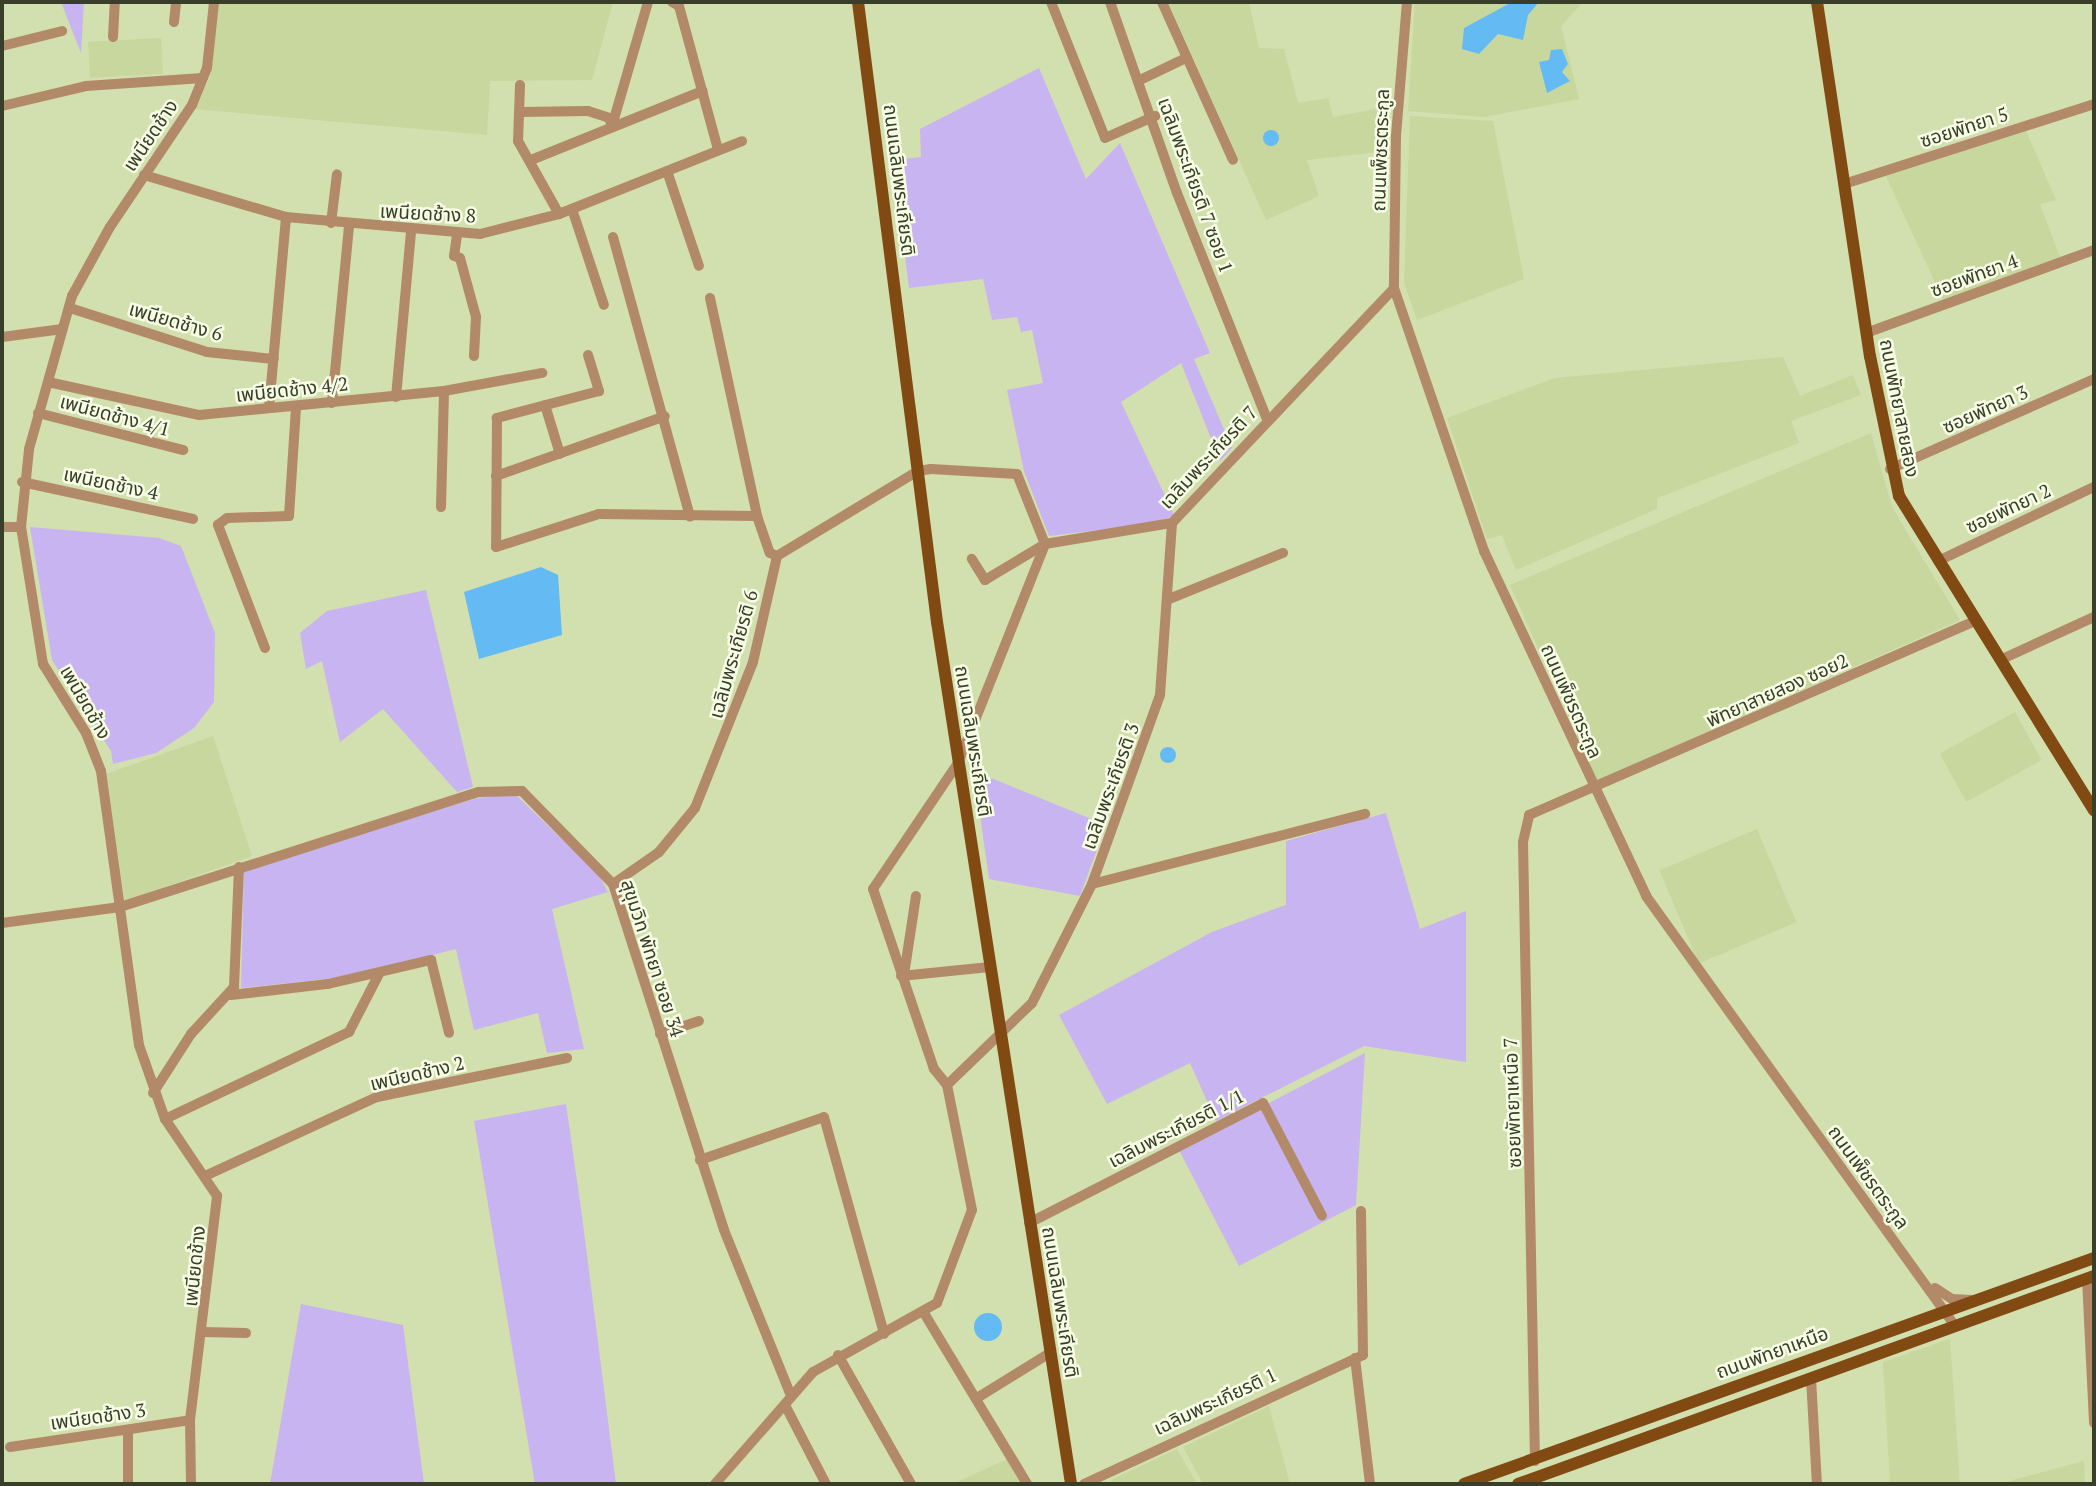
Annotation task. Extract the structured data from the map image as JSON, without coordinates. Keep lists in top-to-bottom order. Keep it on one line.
{"streets":{"main road":["ถนนเฉลิมพระเกียรติ","ถนนพัทยาสายสอง","ถนนพัทยาเหนือ"],"street":["ซอยพัทยา 5","เพนียดช้าง","ถนนเพ็ชรตระกูล","เฉลิมพระเกียรติ 7 ซอย 1","เพนียดช้าง 8","ซอยพัทยา 4","เพนียดช้าง 6","เพนียดช้าง 4/2","ซอยพัทยา 3","เพนียดช้าง 4/1","เฉลิมพระเกียรติ 7","เพนียดช้าง 4","ซอยพัทยา 2","เฉลิมพระเกียรติ 6","พัทยาสายสอง ซอย2","เฉลิมพระเกียรติ 3","สุขุมวิท พัทยา ซอย 34","เพนียดช้าง 2","ซอยพัทยาเหนือ 7","เฉลิมพระเกียรติ 1/1","เฉลิมพระเกียรติ 1","เพนียดช้าง 3"]},"crossings":[["ซอยพัทยา 5","ถนนพัทยาสายสอง"],["เพนียดช้าง","เพนียดช้าง 8"],["เพนียดช้าง","เพนียดช้าง 6"],["เพนียดช้าง","เพนียดช้าง 4/2"],["เพนียดช้าง","เพนียดช้าง 4/1"],["เพนียดช้าง","เพนียดช้าง 4"],["เพนียดช้าง","สุขุมวิท พัทยา ซอย 34"],["เพนียดช้าง","เพนียดช้าง 2"],["เพนียดช้าง","เพนียดช้าง 3"],["ถนนเพ็ชรตระกูล","เฉลิมพระเกียรติ 7"],["ถนนเพ็ชรตระกูล","พัทยาสายสอง ซอย2"],["ถนนเพ็ชรตระกูล","ซอยพัทยาเหนือ 7"],["ถนนเพ็ชรตระกูล","ถนนพัทยาเหนือ"],["ถนนเฉลิมพระเกียรติ","เฉลิมพระเกียรติ 3"],["ถนนเฉลิมพระเกียรติ","เฉลิมพระเกียรติ 1/1"],["เฉลิมพระเกียรติ 7 ซอย 1","เฉลิมพระเกียรติ 7"],["ซอยพัทยา 4","ถนนพัทยาสายสอง"],["ถนนพัทยาสายสอง","ซอยพัทยา 3"],["ถนนพัทยาสายสอง","ซอยพัทยา 2"],["ถนนพัทยาสายสอง","พัทยาสายสอง ซอย2"],["เฉลิมพระเกียรติ 7","เฉลิมพระเกียรติ 3"],["เฉลิมพระเกียรติ 6","สุขุมวิท พัทยา ซอย 34"],["พัทยาสายสอง ซอย2","ซอยพัทยาเหนือ 7"],["ซอยพัทยาเหนือ 7","ถนนพัทยาเหนือ"]]}
